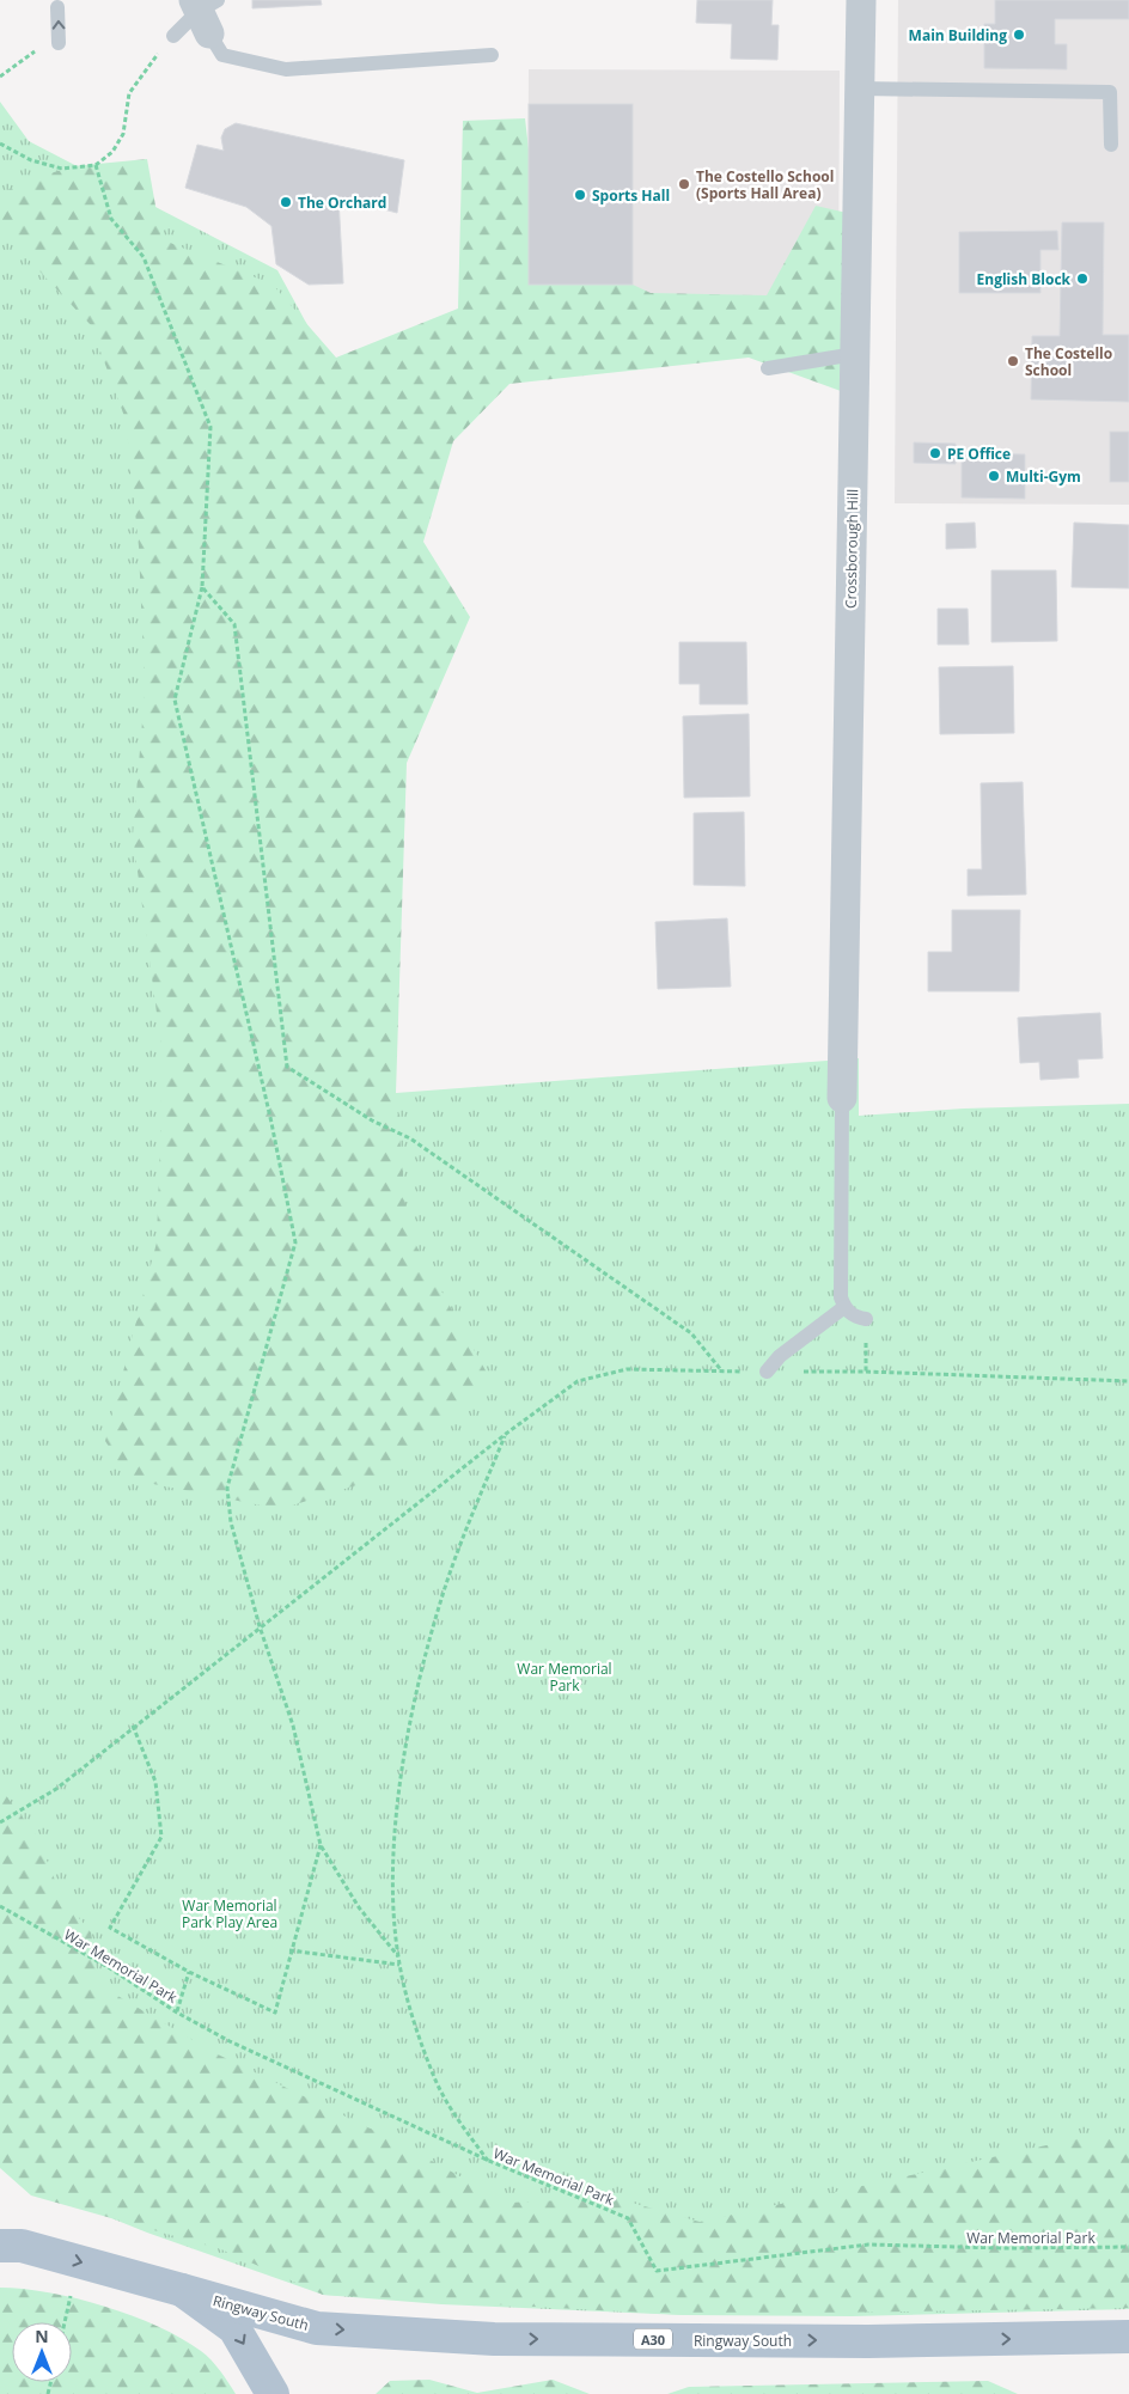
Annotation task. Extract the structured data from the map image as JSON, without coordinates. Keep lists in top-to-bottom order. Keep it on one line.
{"streets":{"main road":["Ringway South","A30"],"street":["Crossborough Hill"],"path":["War Memorial Park"]},"one_way":["Ringway South"],"parks":["War Memorial Park","War Memorial Park Play Area"],"places":["Main Building","The Costello School (Sports Hall Area)","Sports Hall","The Orchard","English Block","The Costello School","PE Office","Multi-Gym"],"north":"top"}
